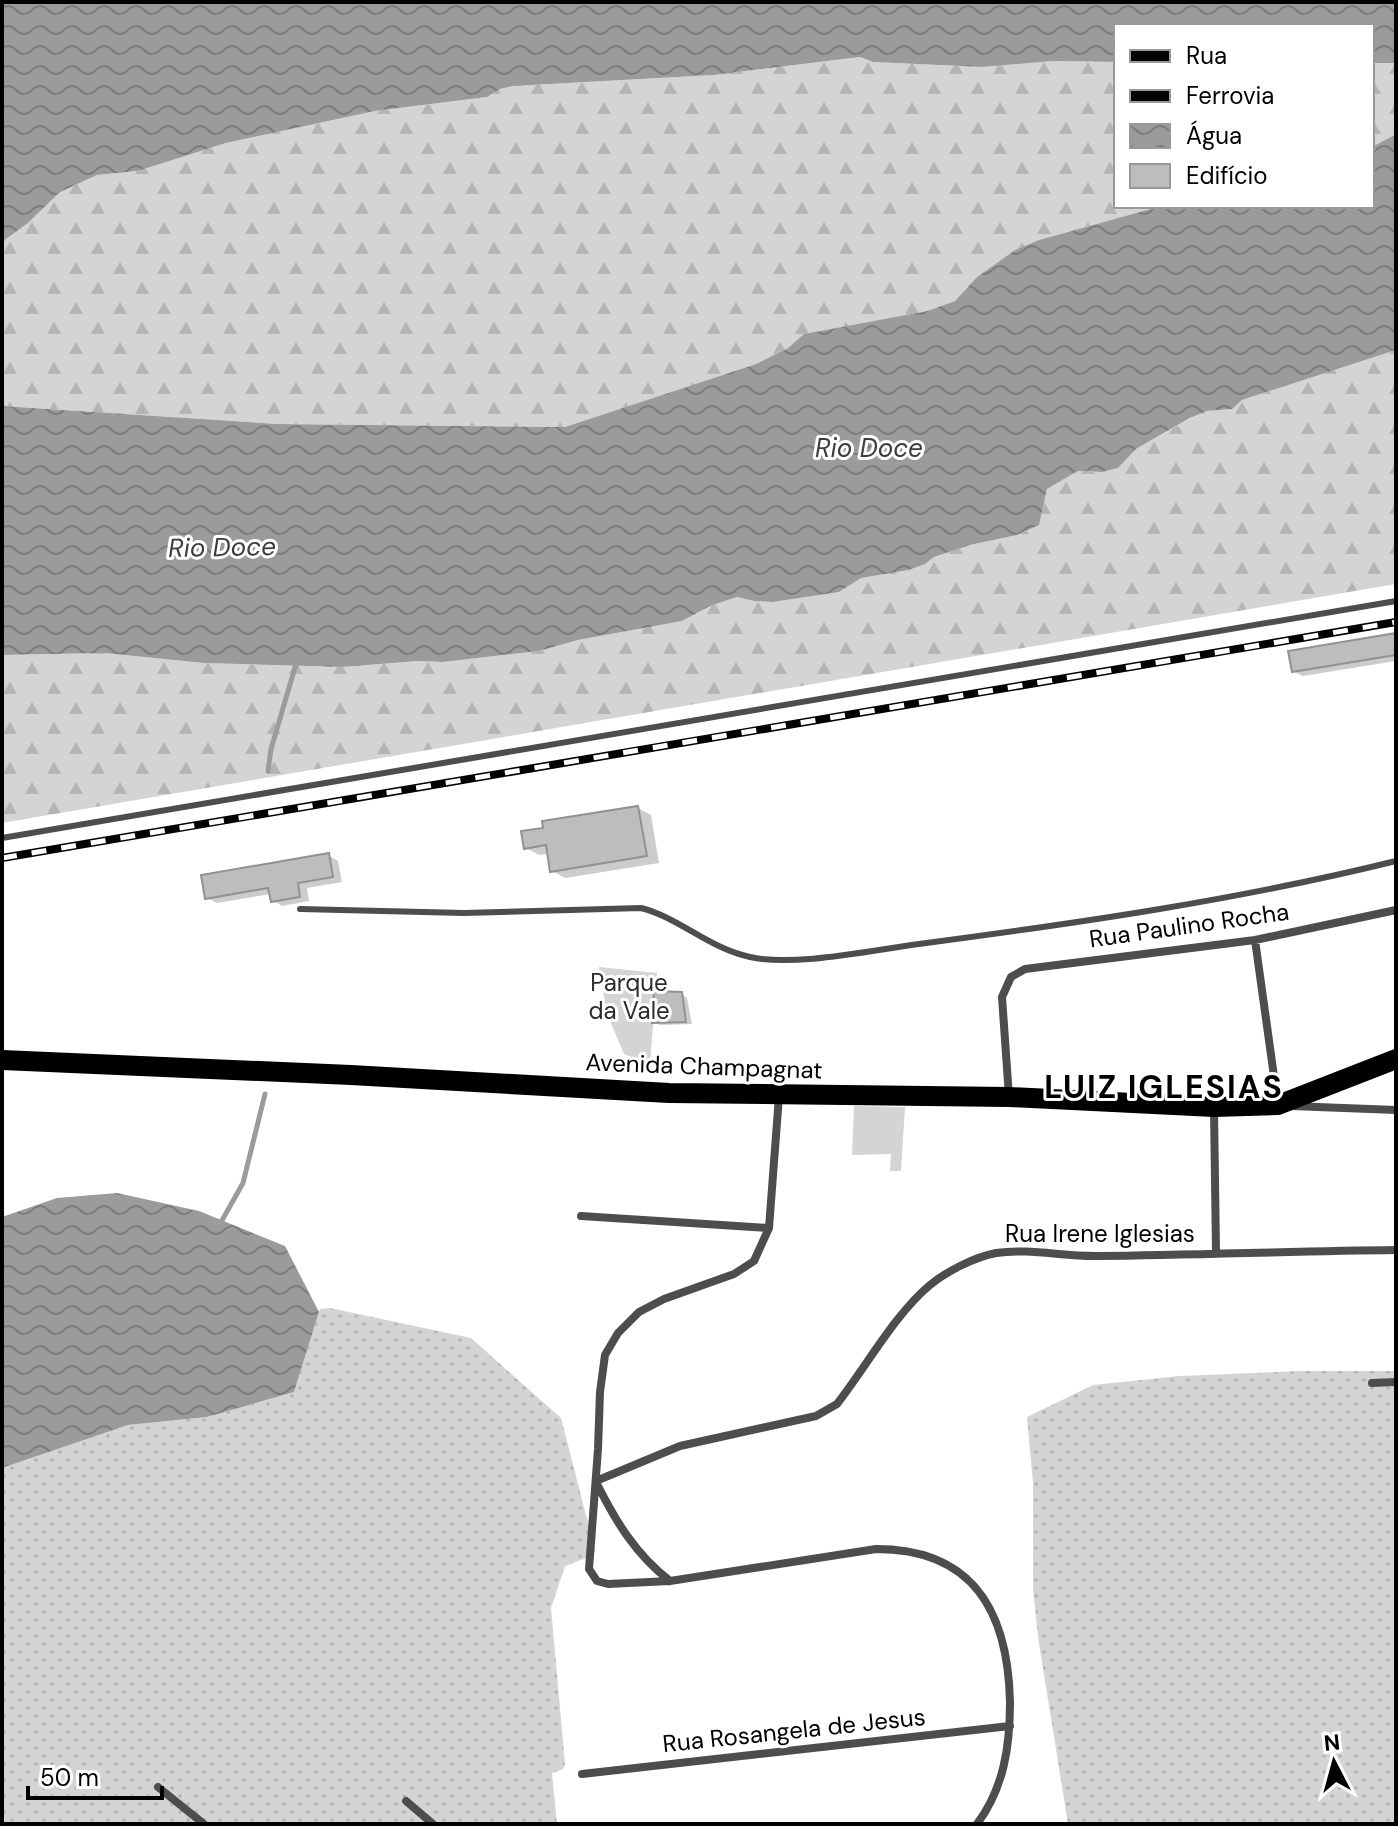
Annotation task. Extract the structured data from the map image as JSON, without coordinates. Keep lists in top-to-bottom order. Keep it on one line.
{"streets":{"main road":["Avenida Champagnat"],"street":["Rua Paulino Rocha","Rua Irene Iglesias","Rua Rosangela de Jesus"]},"crossings":[["Rua Paulino Rocha","Avenida Champagnat"]],"districts":["LUIZ IGLESIAS"],"water":["Rio Doce"],"parks":["Parque da Vale"],"legend":["Rua","Ferrovia","Água","Edifício"],"scale_bar":"50 m","north":"top"}
